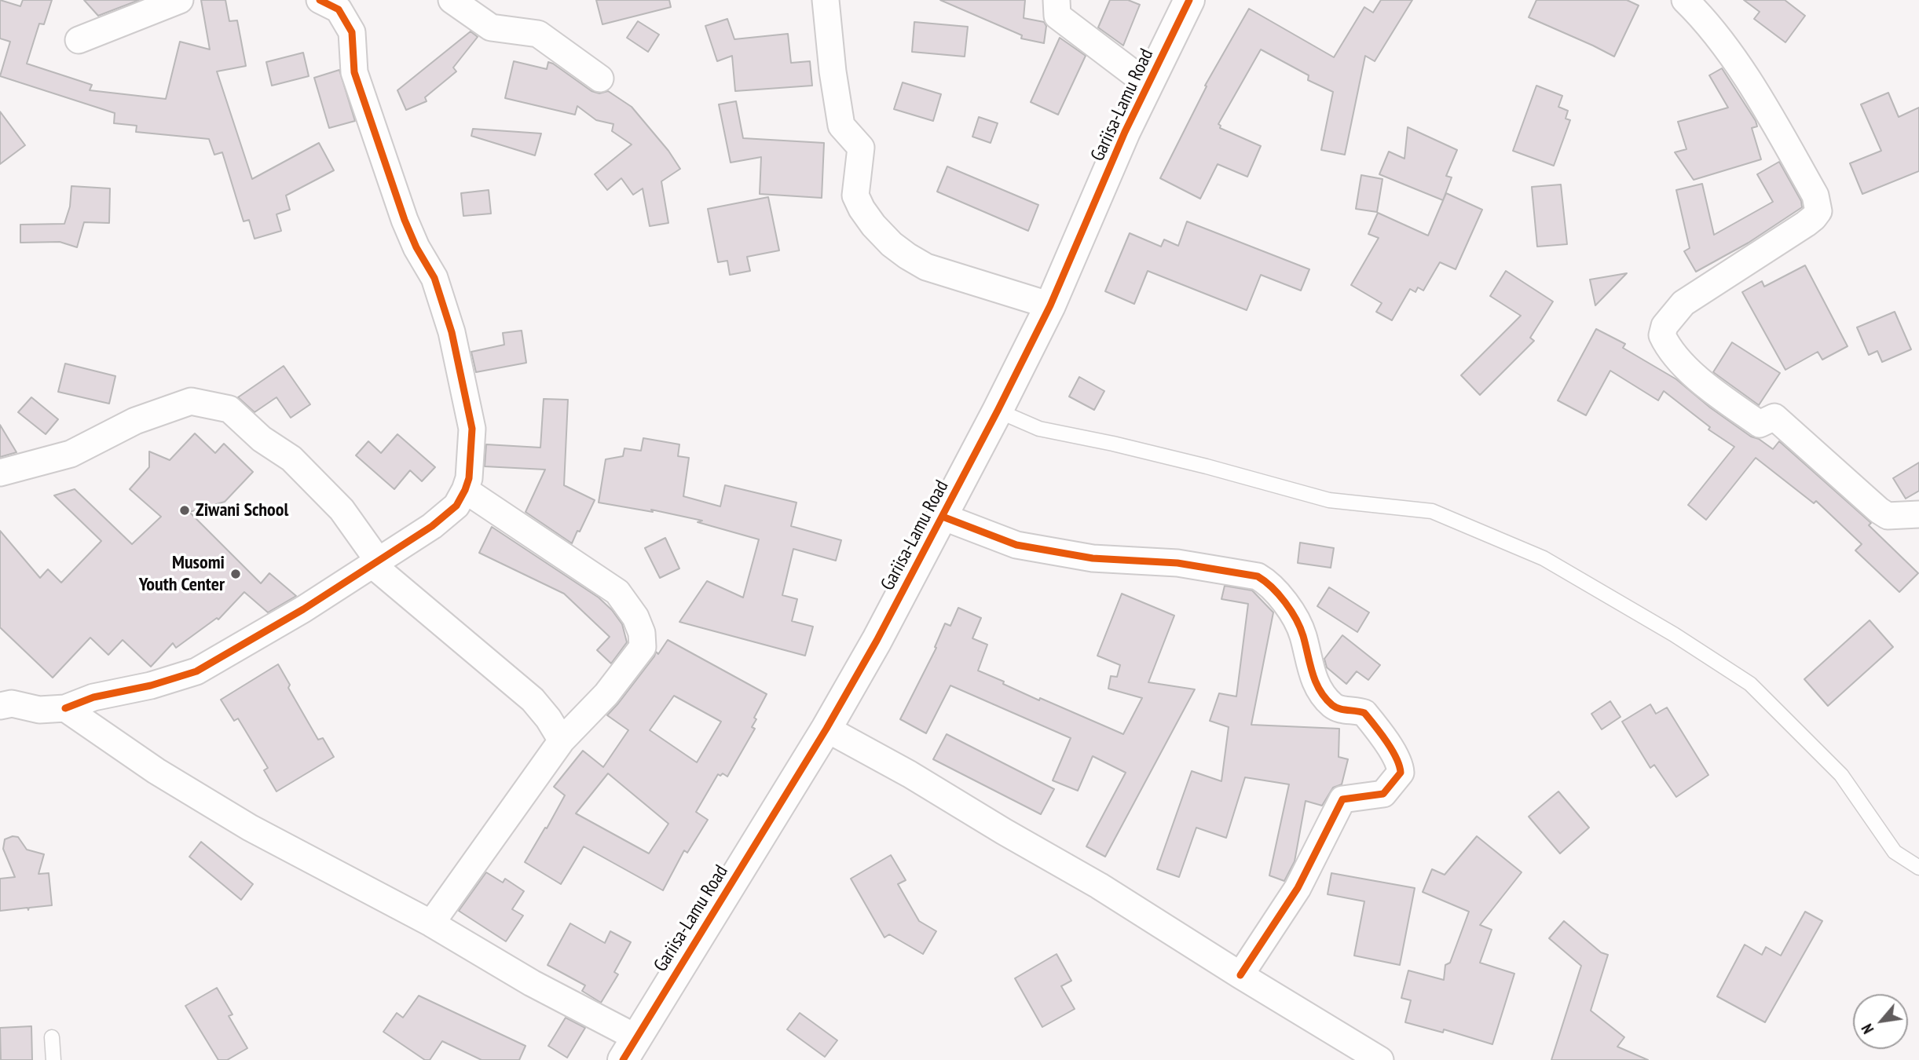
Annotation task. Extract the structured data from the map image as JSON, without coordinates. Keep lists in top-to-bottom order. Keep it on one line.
{"streets":{"street":["Gariisa-Lamu Road"]},"places":["Ziwani School","Musomi Youth Center"],"north":"bottom left"}
